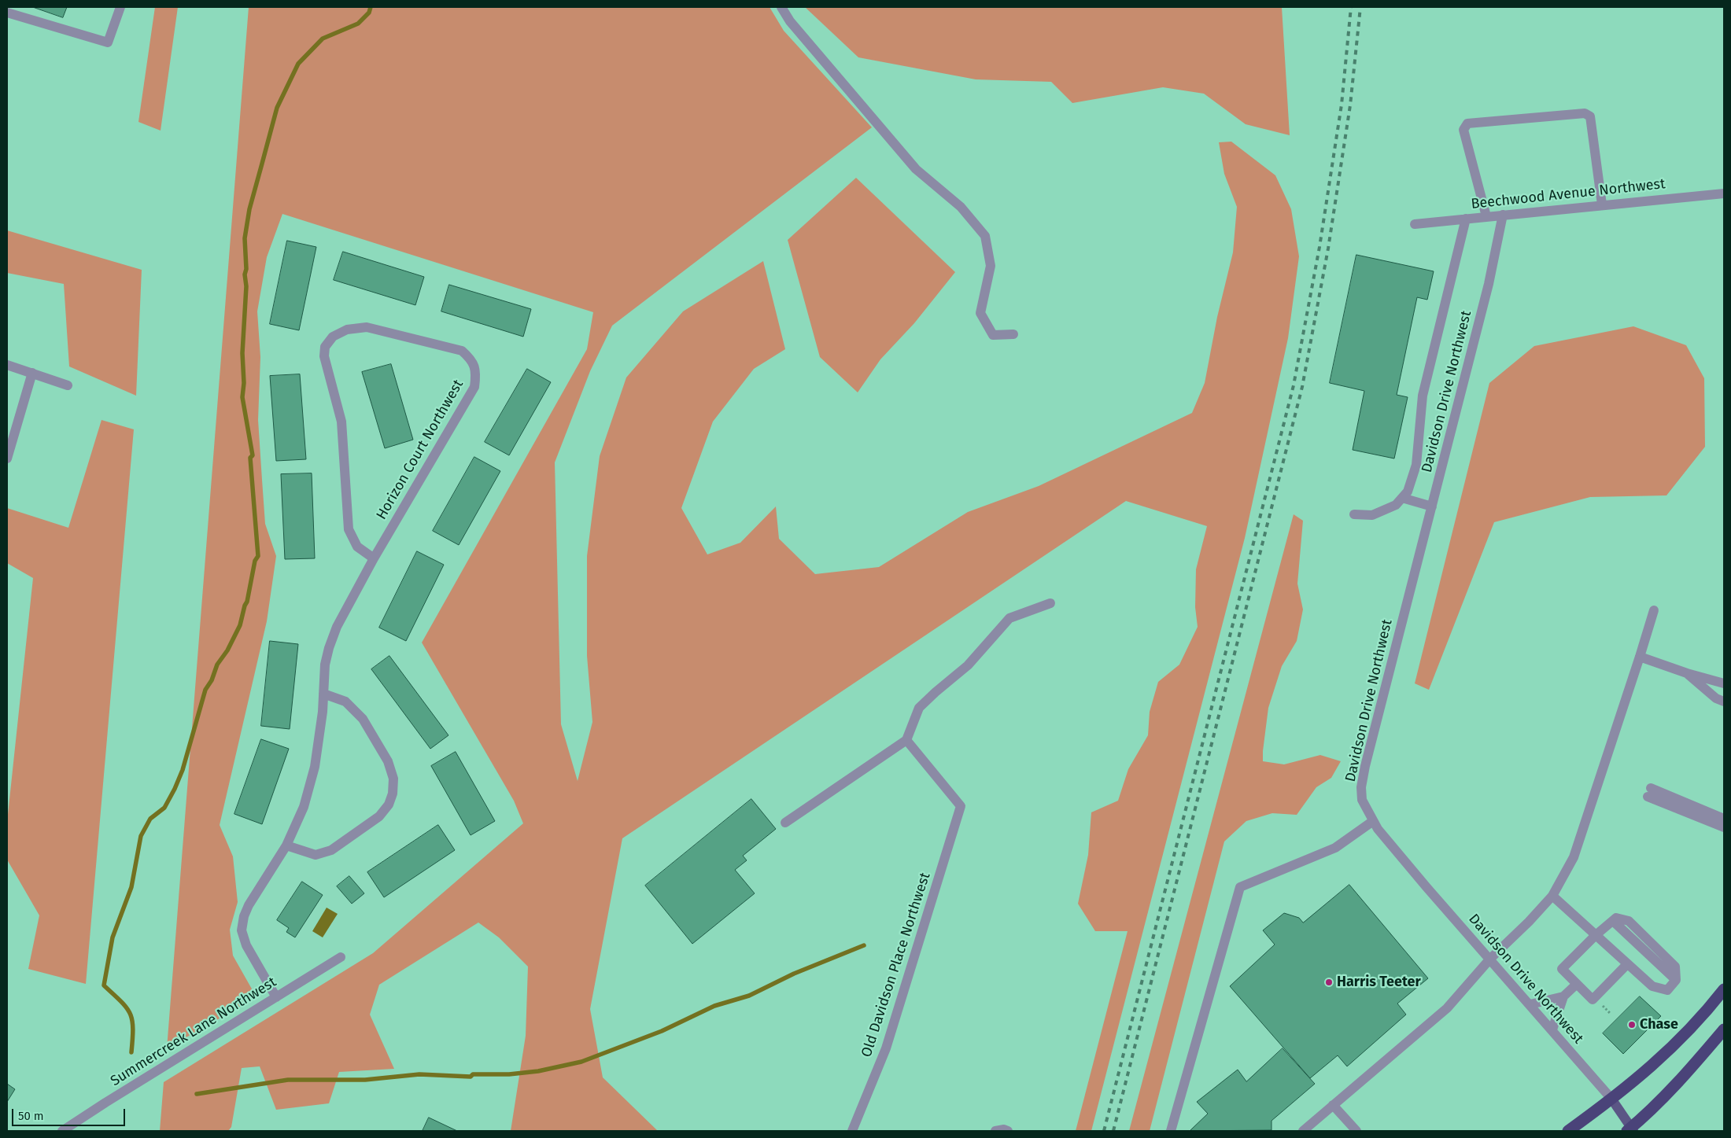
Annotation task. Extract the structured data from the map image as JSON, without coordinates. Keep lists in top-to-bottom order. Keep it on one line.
{"streets":{"main road":["Davidson Drive Northwest"],"street":["Beechwood Avenue Northwest","Horizon Court Northwest","Old Davidson Place Northwest","Summercreek Lane Northwest"]},"crossings":[["Beechwood Avenue Northwest","Davidson Drive Northwest"],["Horizon Court Northwest","Summercreek Lane Northwest"]],"places":["Harris Teeter","Chase"],"scale_bar":"50 m"}
